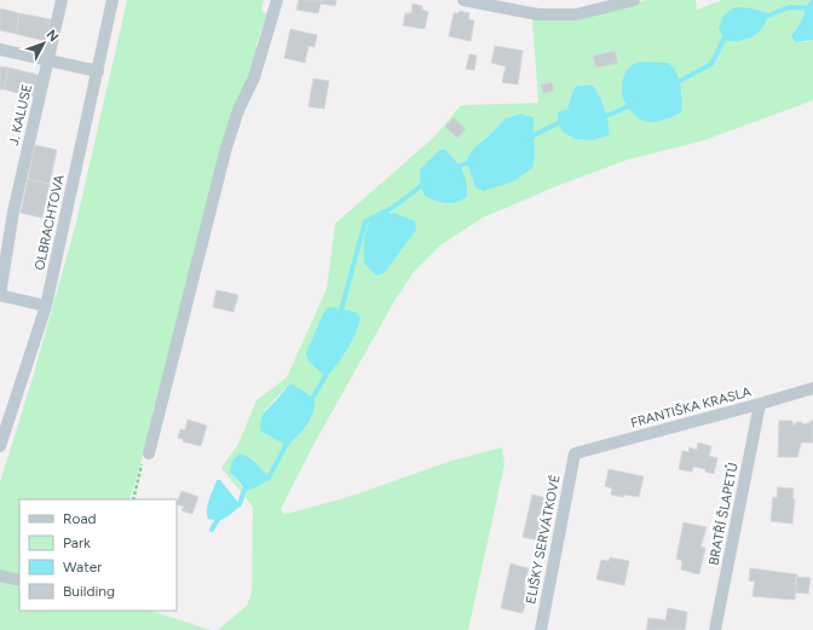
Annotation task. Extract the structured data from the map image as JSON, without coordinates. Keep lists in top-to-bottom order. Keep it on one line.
{"streets":{"street":["J. KALUSE","OLBRACHTOVA","FRANTIŠKA KRASLA","BRATŘÍ ŠLAPETŮ","ELIŠKY SERVÁTKOVÉ"]},"crossings":[["FRANTIŠKA KRASLA","BRATŘÍ ŠLAPETŮ"],["FRANTIŠKA KRASLA","ELIŠKY SERVÁTKOVÉ"]],"legend":["Road","Park","Water","Building"],"north":"top right"}
